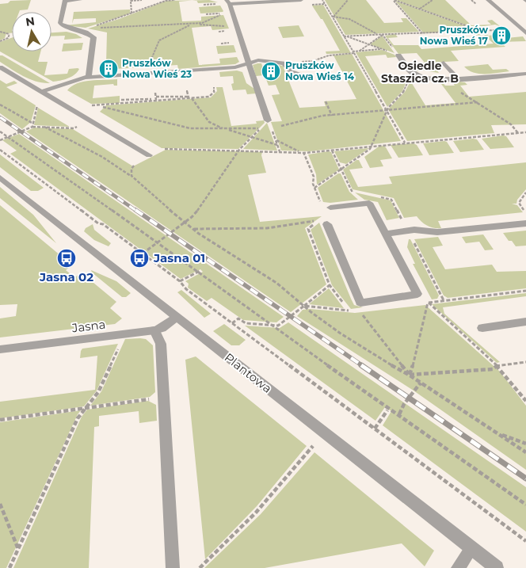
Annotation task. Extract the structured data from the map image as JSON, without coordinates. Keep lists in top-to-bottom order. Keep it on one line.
{"streets":{"street":["Jasna","Plantowa"]},"crossings":[["Jasna","Plantowa"]],"districts":["Osiedle Staszica cz. B"],"places":{"building":["Pruszków Nowa Wieś 17","Pruszków Nowa Wieś 23","Pruszków Nowa Wieś 14"],"bus stop":["Jasna 02","Jasna 01"]},"north":"top"}
